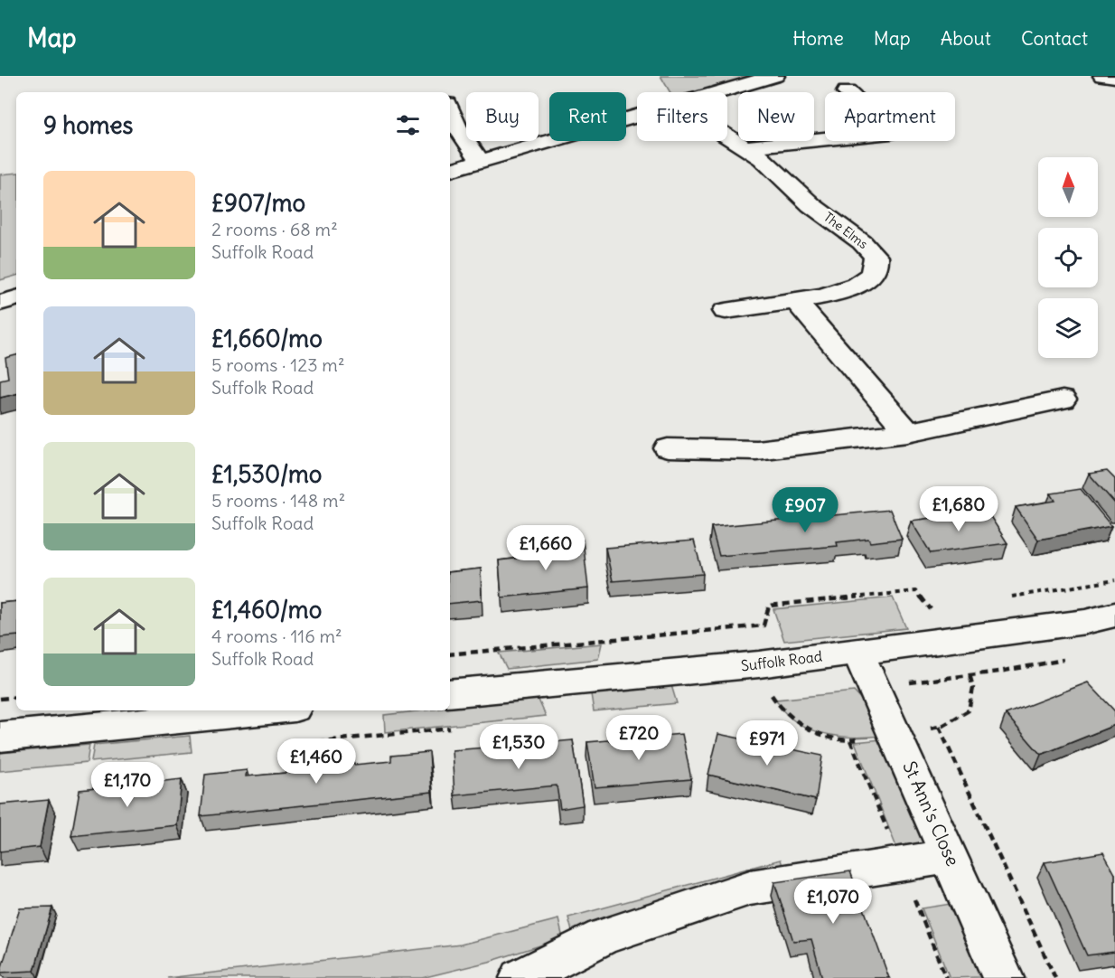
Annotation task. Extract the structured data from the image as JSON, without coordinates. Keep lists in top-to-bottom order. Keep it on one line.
{"streets":{"street":["The Elms","Suffolk Road","St Ann's Close"]},"crossings":[["Suffolk Road","St Ann's Close"]],"north":"top","page":{"header":"Map","nav":["Home","Map","About","Contact"],"chip":["Buy","Rent","Filters","New","Apartment"],"heading":"9 homes","list":[{"name":"£907/mo","note":"2 rooms · 68 m² · Suffolk Road"},{"name":"£1,660/mo","note":"5 rooms · 123 m² · Suffolk Road"},{"name":"£1,530/mo","note":"5 rooms · 148 m² · Suffolk Road"},{"name":"£1,460/mo","note":"4 rooms · 116 m² · Suffolk Road"}],"price":["£1,680","£907","£1,660","£720","£971","£1,530","£1,460","£1,170","£1,070"]}}
